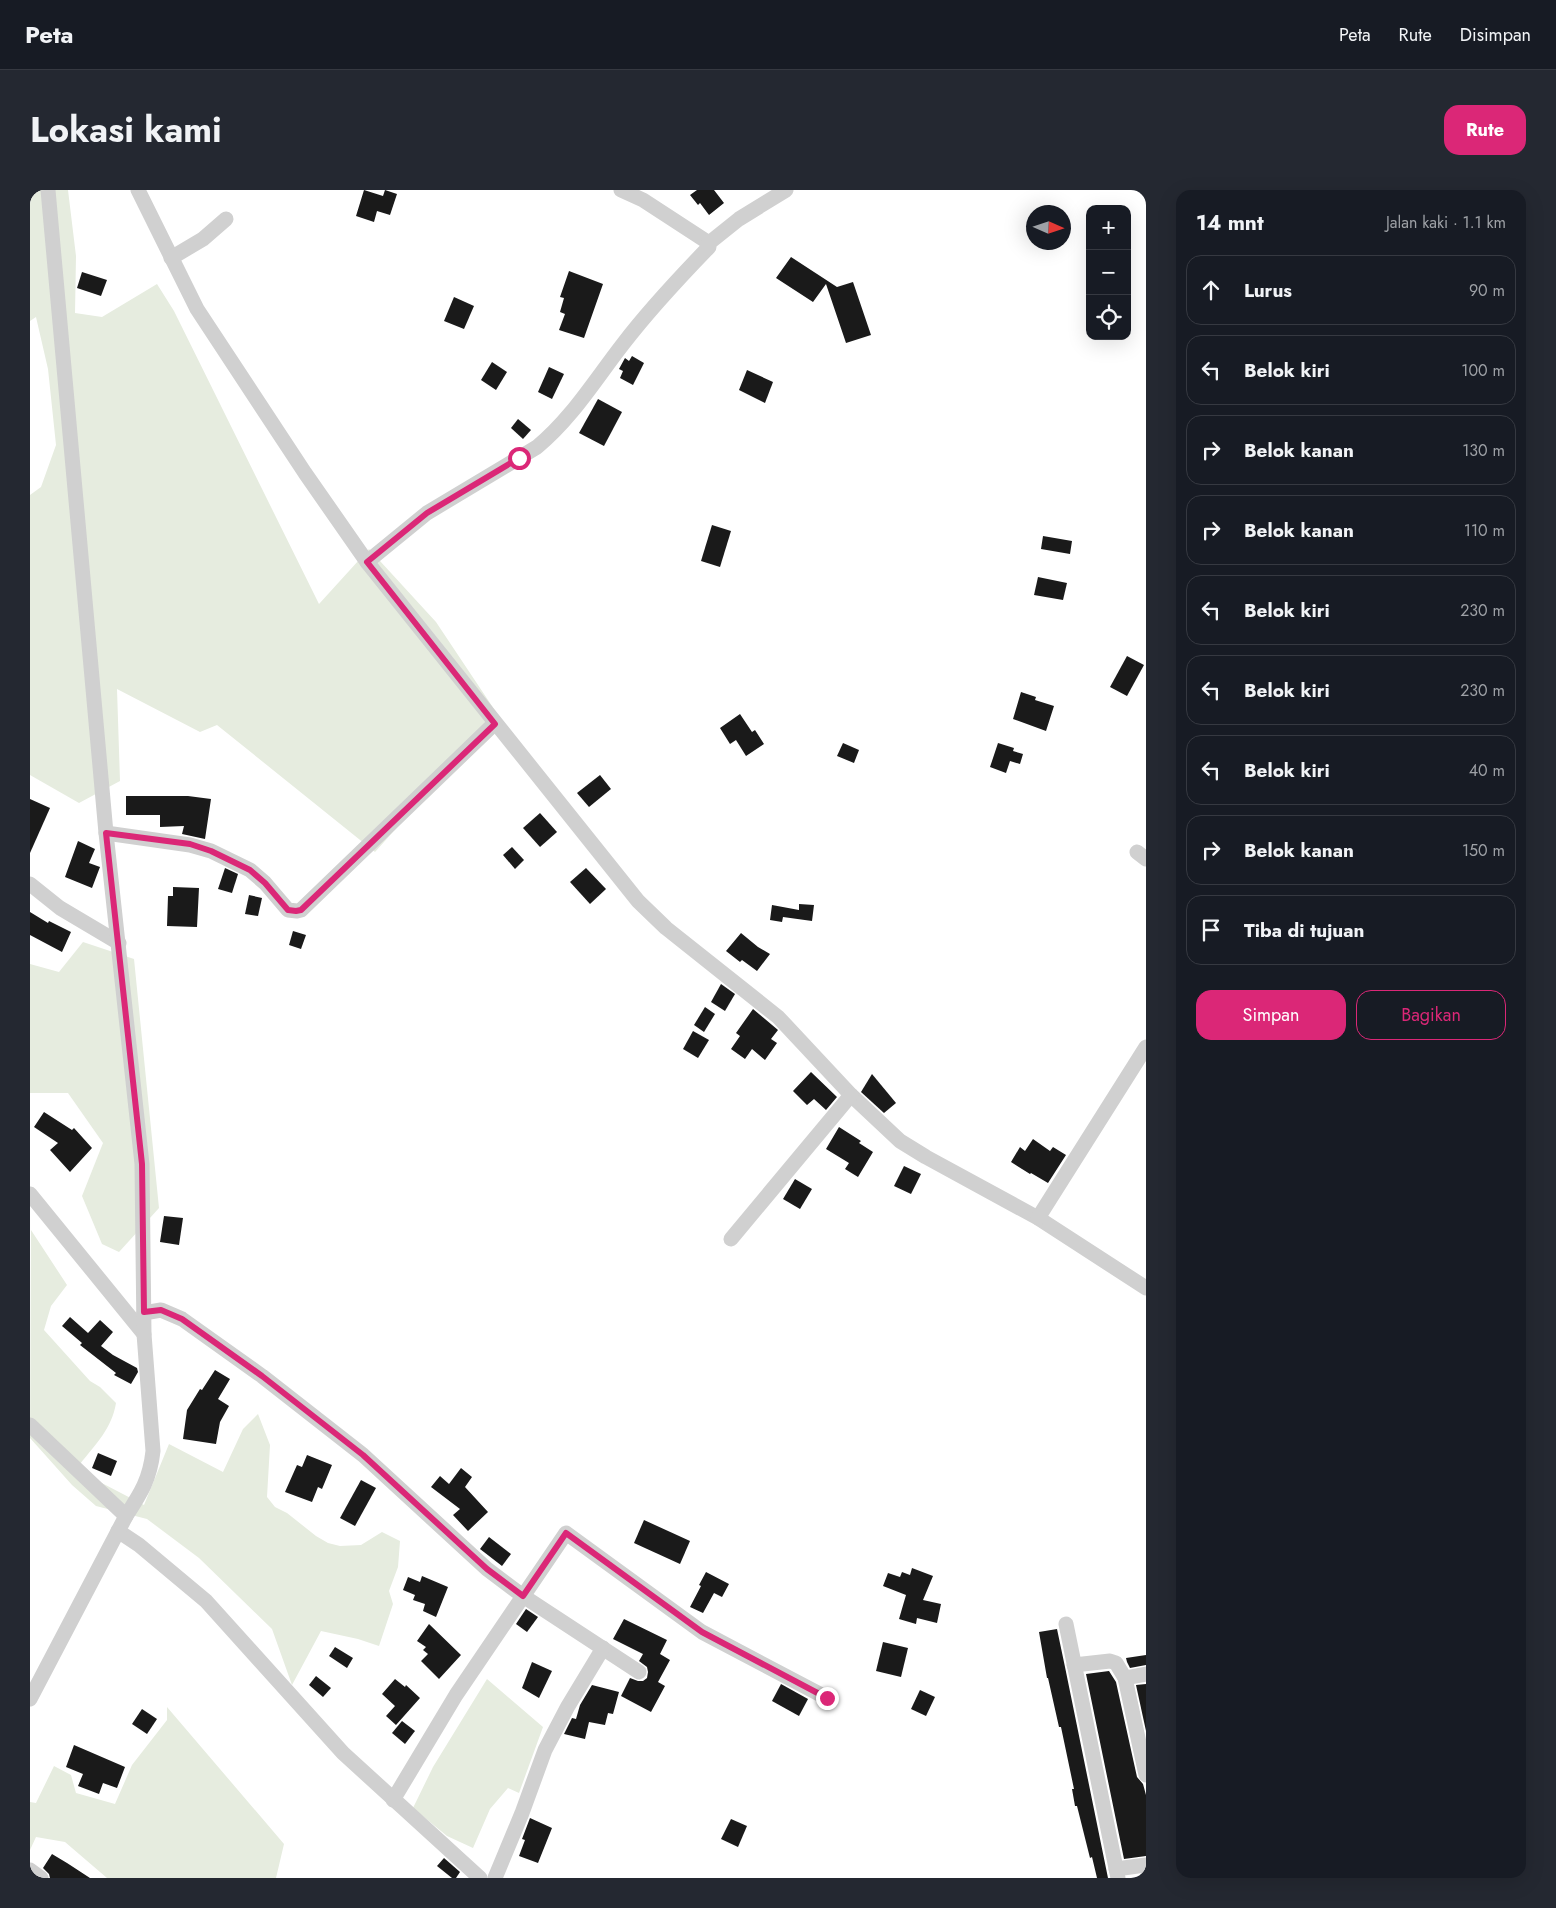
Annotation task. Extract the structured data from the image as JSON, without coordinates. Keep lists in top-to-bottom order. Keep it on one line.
{"north":"right","page":{"header":"Peta","nav":["Peta","Rute","Disimpan"],"title":"Lokasi kami","buttons":["Rute",["Simpan","Bagikan"]],"heading":["14 mnt","Jalan kaki · 1.1 km"],"map_buttons":["+","−"],"list":[["Lurus","90 m"],["Belok kiri","100 m"],["Belok kanan","130 m"],["Belok kanan","110 m"],["Belok kiri","230 m"],["Belok kiri","230 m"],["Belok kiri","40 m"],["Belok kanan","150 m"],"Tiba di tujuan"]}}
